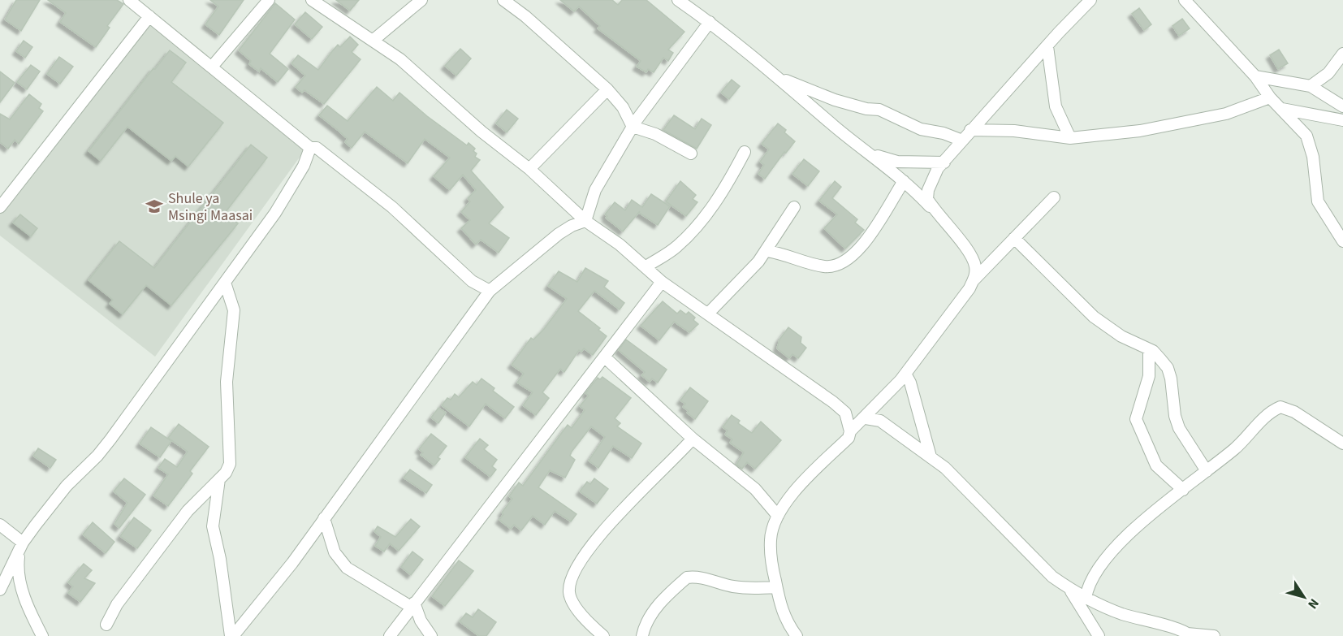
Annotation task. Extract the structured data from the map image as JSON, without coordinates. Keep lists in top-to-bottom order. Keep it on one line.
{"places":{"school or university":["Shule ya Msingi Maasai"]},"north":"bottom right"}
